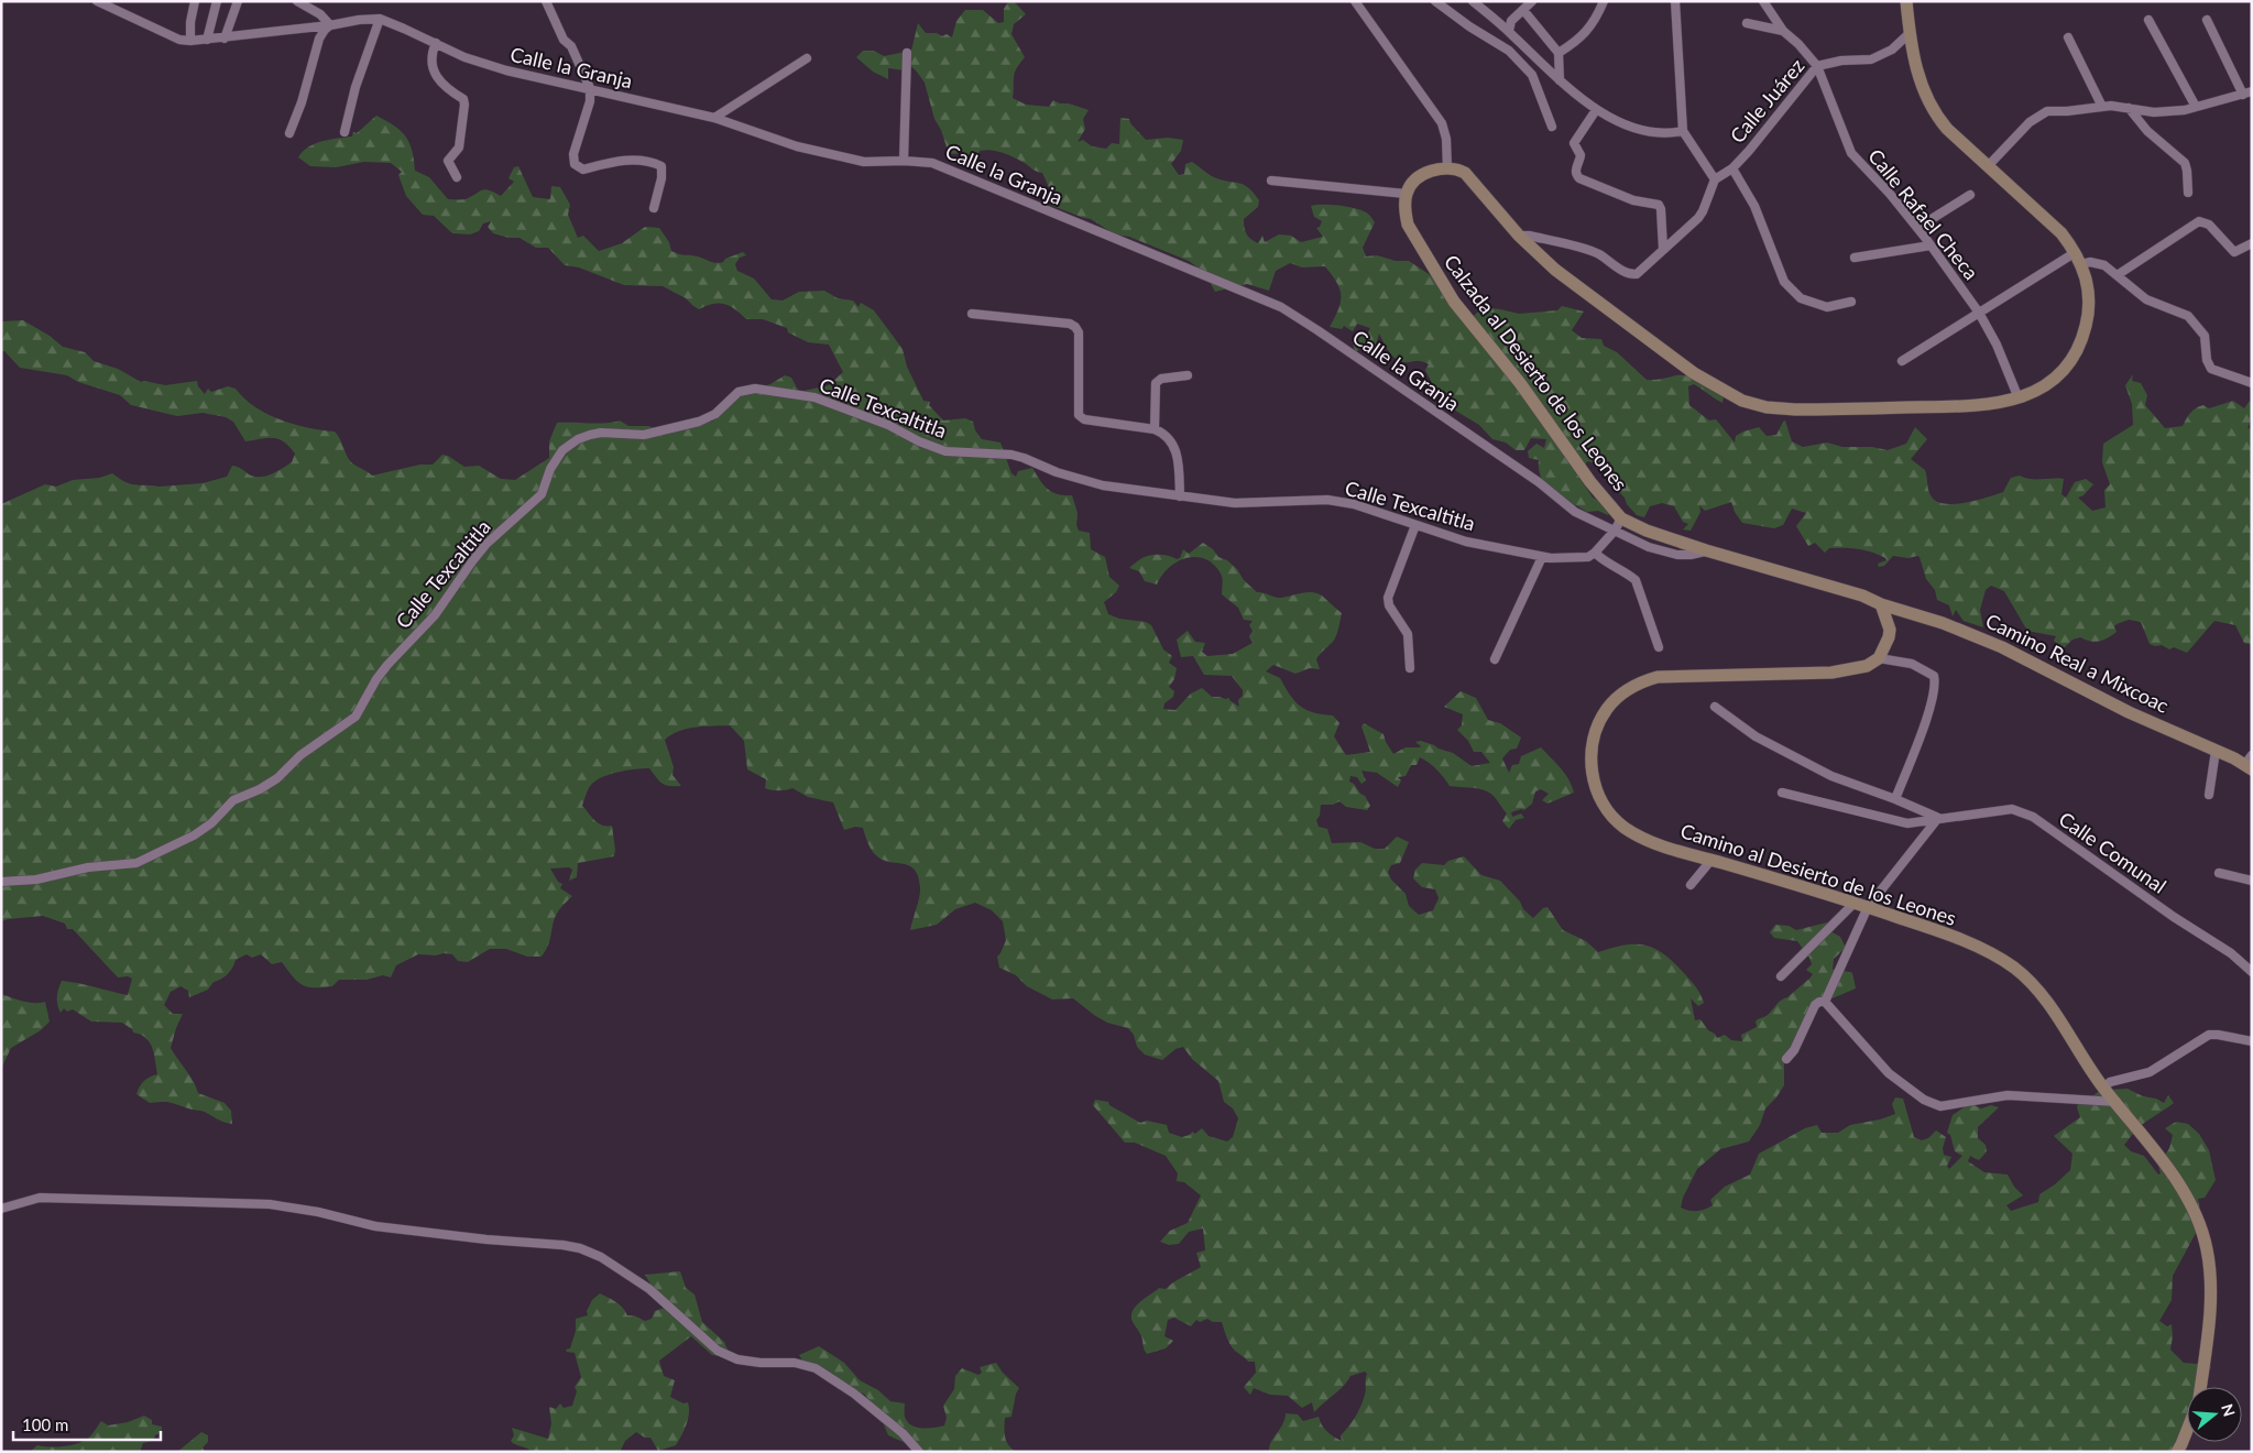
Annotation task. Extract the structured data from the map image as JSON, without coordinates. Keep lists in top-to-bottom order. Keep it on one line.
{"streets":{"street":["Calle la Granja","Calle Juárez","Calle Rafael Checa","Calzada al Desierto de los Leones","Calle Texcaltitla","Camino Real a Mixcoac","Calle Comunal","Camino al Desierto de los Leones"]},"crossings":[["Calle la Granja","Calzada al Desierto de los Leones"],["Calle Juárez","Calle Rafael Checa"],["Calzada al Desierto de los Leones","Camino Real a Mixcoac"]],"scale_bar":"100 m","north":"right"}
